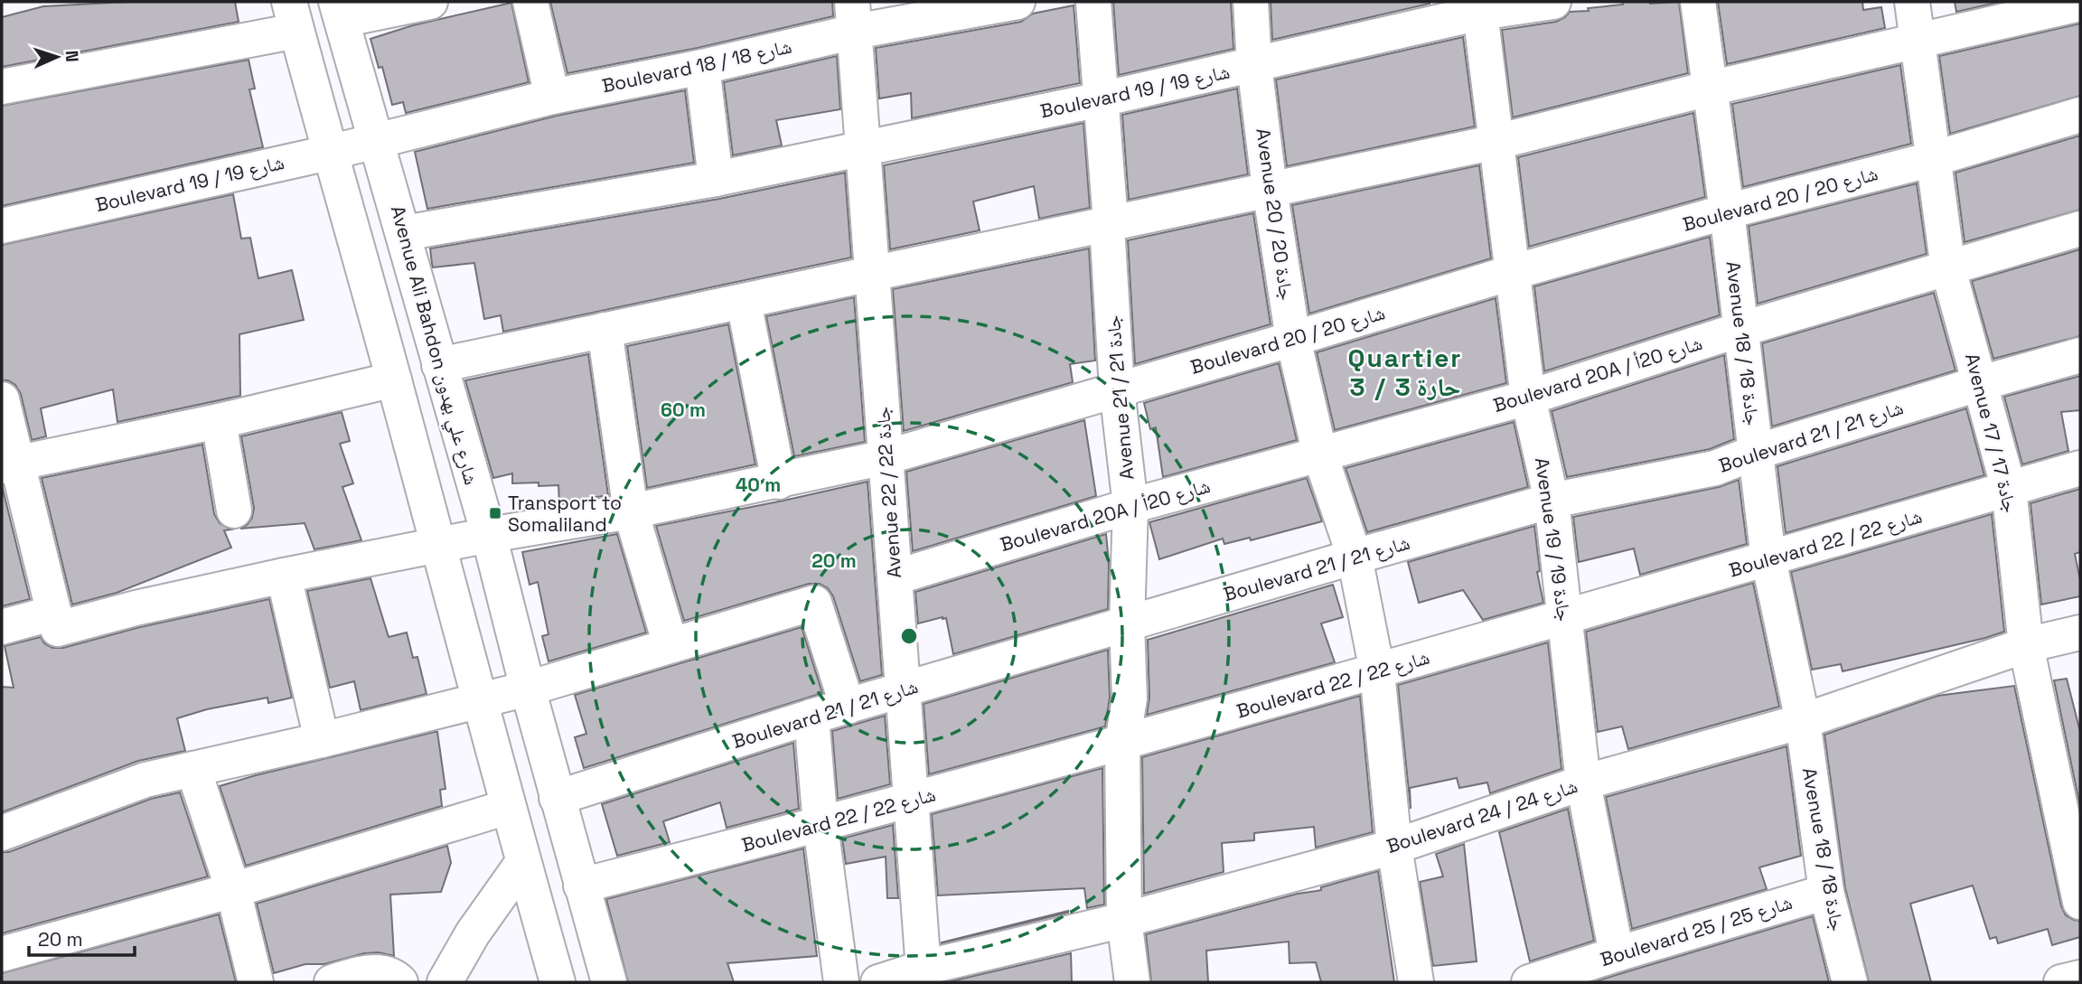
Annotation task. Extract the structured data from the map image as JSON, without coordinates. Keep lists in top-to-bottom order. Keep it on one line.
{"streets":{"street":["Boulevard 18 / شارع 18","Boulevard 19 / شارع 19","Boulevard 20 / شارع 20","Avenue 20 / جادة 20","Avenue 18 / جادة 18","Avenue Ali Bahdon شارع علي بهدون","Boulevard 20A / شارع 20أ","Avenue 21 / جادة 21","Avenue 17 / جادة 17","Boulevard 21 / شارع 21","Avenue 22 / جادة 22","Avenue 19 / جادة 19","Boulevard 22 / شارع 22","Boulevard 24 / شارع 24","Boulevard 25 / شارع 25"]},"crossings":[["Boulevard 18 / شارع 18","Boulevard 19 / شارع 19"],["Boulevard 18 / شارع 18","Avenue Ali Bahdon شارع علي بهدون"],["Boulevard 18 / شارع 18","Avenue 22 / جادة 22"],["Boulevard 19 / شارع 19","Avenue 20 / جادة 20"],["Boulevard 19 / شارع 19","Avenue Ali Bahdon شارع علي بهدون"],["Boulevard 19 / شارع 19","Avenue 21 / جادة 21"],["Boulevard 19 / شارع 19","Avenue 22 / جادة 22"],["Boulevard 19 / شارع 19","Avenue 19 / جادة 19"],["Boulevard 20 / شارع 20","Avenue 20 / جادة 20"],["Boulevard 20 / شارع 20","Avenue 18 / جادة 18"],["Boulevard 20 / شارع 20","Avenue Ali Bahdon شارع علي بهدون"],["Boulevard 20 / شارع 20","Avenue 21 / جادة 21"],["Boulevard 20 / شارع 20","Avenue 17 / جادة 17"],["Boulevard 20 / شارع 20","Avenue 22 / جادة 22"],["Boulevard 20 / شارع 20","Avenue 19 / جادة 19"],["Avenue 20 / جادة 20","Boulevard 20A / شارع 20أ"],["Avenue 20 / جادة 20","Boulevard 21 / شارع 21"],["Avenue 20 / جادة 20","Boulevard 22 / شارع 22"],["Avenue 20 / جادة 20","Boulevard 24 / شارع 24"],["Avenue 18 / جادة 18","Boulevard 20A / شارع 20أ"],["Avenue 18 / جادة 18","Boulevard 21 / شارع 21"],["Avenue 18 / جادة 18","Boulevard 22 / شارع 22"],["Avenue 18 / جادة 18","Boulevard 24 / شارع 24"],["Avenue 18 / جادة 18","Boulevard 25 / شارع 25"],["Avenue Ali Bahdon شارع علي بهدون","Boulevard 21 / شارع 21"],["Avenue Ali Bahdon شارع علي بهدون","Boulevard 22 / شارع 22"],["Boulevard 20A / شارع 20أ","Avenue 21 / جادة 21"],["Boulevard 20A / شارع 20أ","Avenue 17 / جادة 17"],["Boulevard 20A / شارع 20أ","Avenue 22 / جادة 22"],["Boulevard 20A / شارع 20أ","Avenue 19 / جادة 19"],["Avenue 21 / جادة 21","Boulevard 21 / شارع 21"],["Avenue 21 / جادة 21","Boulevard 22 / شارع 22"],["Avenue 21 / جادة 21","Boulevard 24 / شارع 24"],["Avenue 17 / جادة 17","Boulevard 21 / شارع 21"],["Avenue 17 / جادة 17","Boulevard 22 / شارع 22"],["Avenue 17 / جادة 17","Boulevard 24 / شارع 24"],["Boulevard 21 / شارع 21","Avenue 22 / جادة 22"],["Boulevard 21 / شارع 21","Avenue 19 / جادة 19"],["Avenue 22 / جادة 22","Boulevard 22 / شارع 22"],["Avenue 22 / جادة 22","Boulevard 24 / شارع 24"],["Avenue 19 / جادة 19","Boulevard 22 / شارع 22"],["Avenue 19 / جادة 19","Boulevard 24 / شارع 24"],["Avenue 19 / جادة 19","Boulevard 25 / شارع 25"]],"districts":["Quartier 3 / حارة 3"],"places":{"transit":["Transport to Somaliland"]},"scale_bar":"20 m","north":"right","rings":["60 m","40 m","20 m"]}
